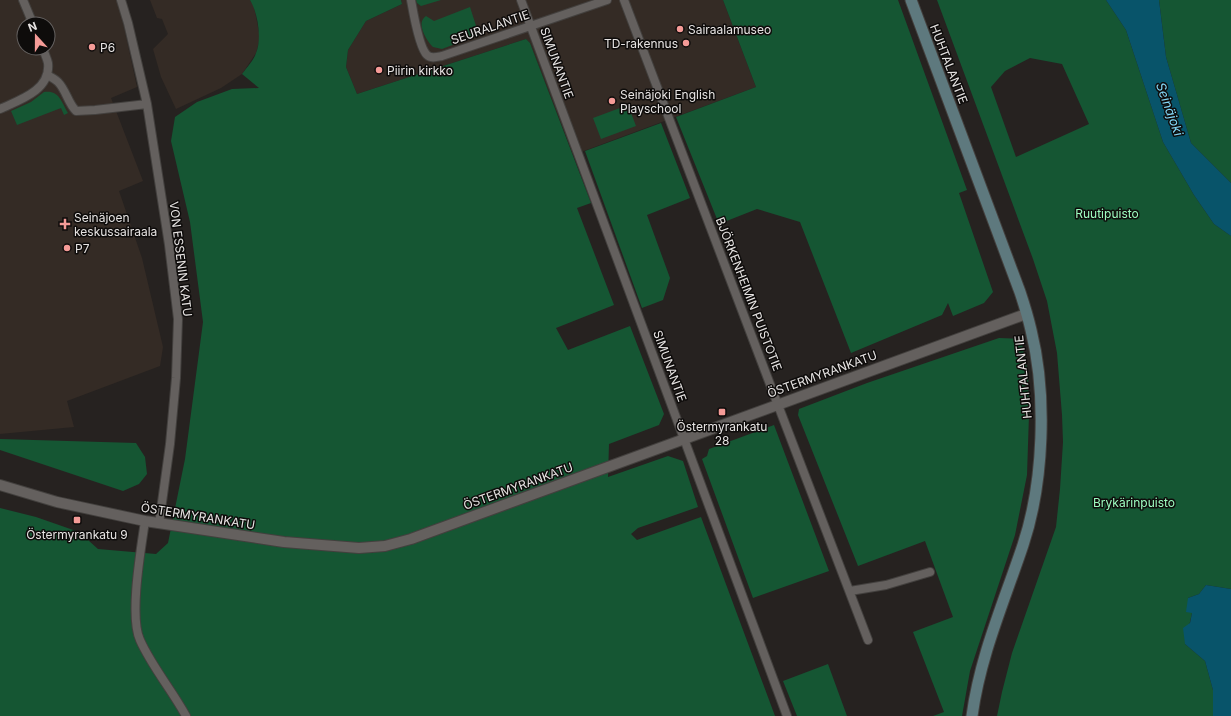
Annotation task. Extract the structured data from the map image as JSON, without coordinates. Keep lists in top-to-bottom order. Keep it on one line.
{"streets":{"main road":["HUHTALANTIE"],"street":["SEURALANTIE","SIMUNANTIE","VON ESSENIN KATU","BJÖRKENHEIMIN PUISTOTIE","ÖSTERMYRANKATU"]},"crossings":[["SEURALANTIE","SIMUNANTIE"],["SIMUNANTIE","ÖSTERMYRANKATU"],["HUHTALANTIE","ÖSTERMYRANKATU"],["VON ESSENIN KATU","ÖSTERMYRANKATU"],["BJÖRKENHEIMIN PUISTOTIE","ÖSTERMYRANKATU"]],"water":["Seinäjoki"],"parks":["Ruutipuisto","Brykärinpuisto"],"places":{"other":["Sairaalamuseo","TD-rakennus","P6","Piirin kirkko","Seinäjoki English Playschool","P7"],"health":["Seinäjoen keskussairaala"],"transit":["Östermyrankatu 28","Östermyrankatu 9"]},"north":"top"}
